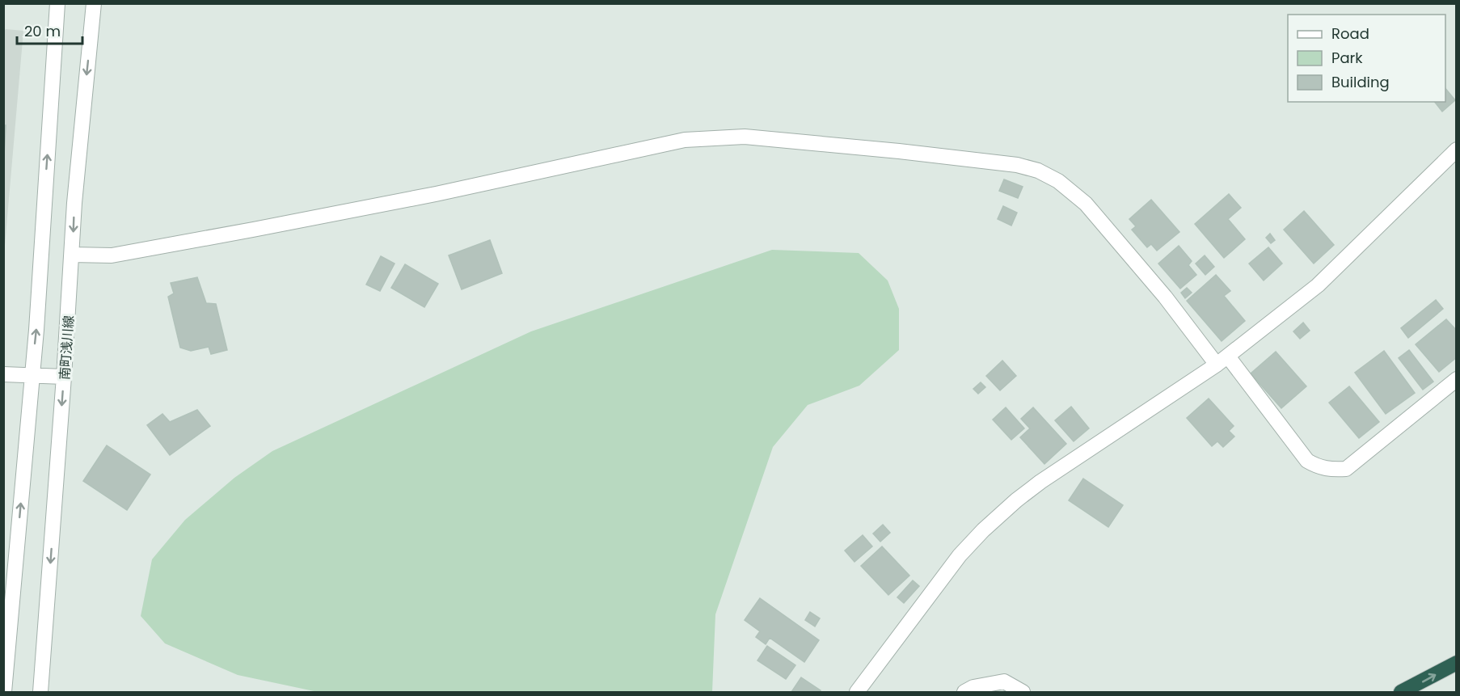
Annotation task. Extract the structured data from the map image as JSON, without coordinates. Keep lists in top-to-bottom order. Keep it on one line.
{"streets":{"street":["南町浅川線"]},"legend":["Road","Park","Building"],"scale_bar":"20 m"}
